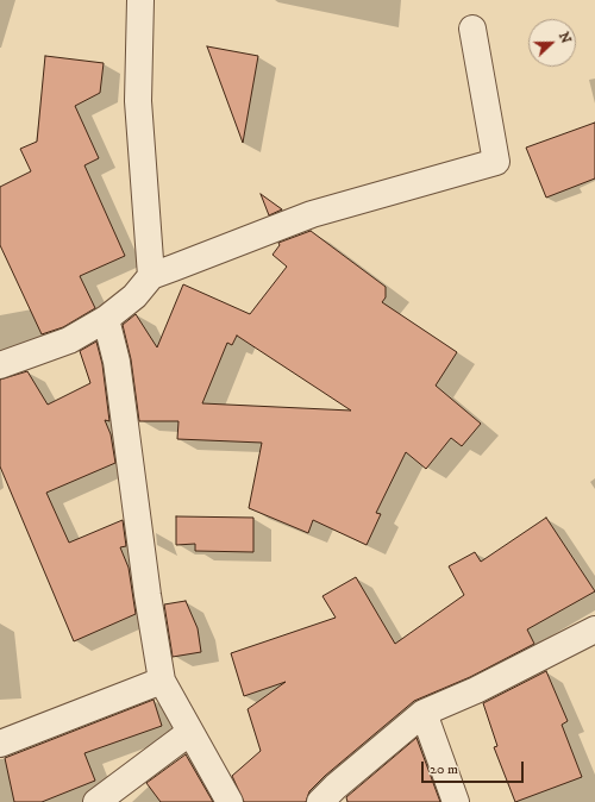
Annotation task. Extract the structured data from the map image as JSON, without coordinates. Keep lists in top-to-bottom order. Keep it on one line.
{"scale_bar":"20 m","north":"right"}
